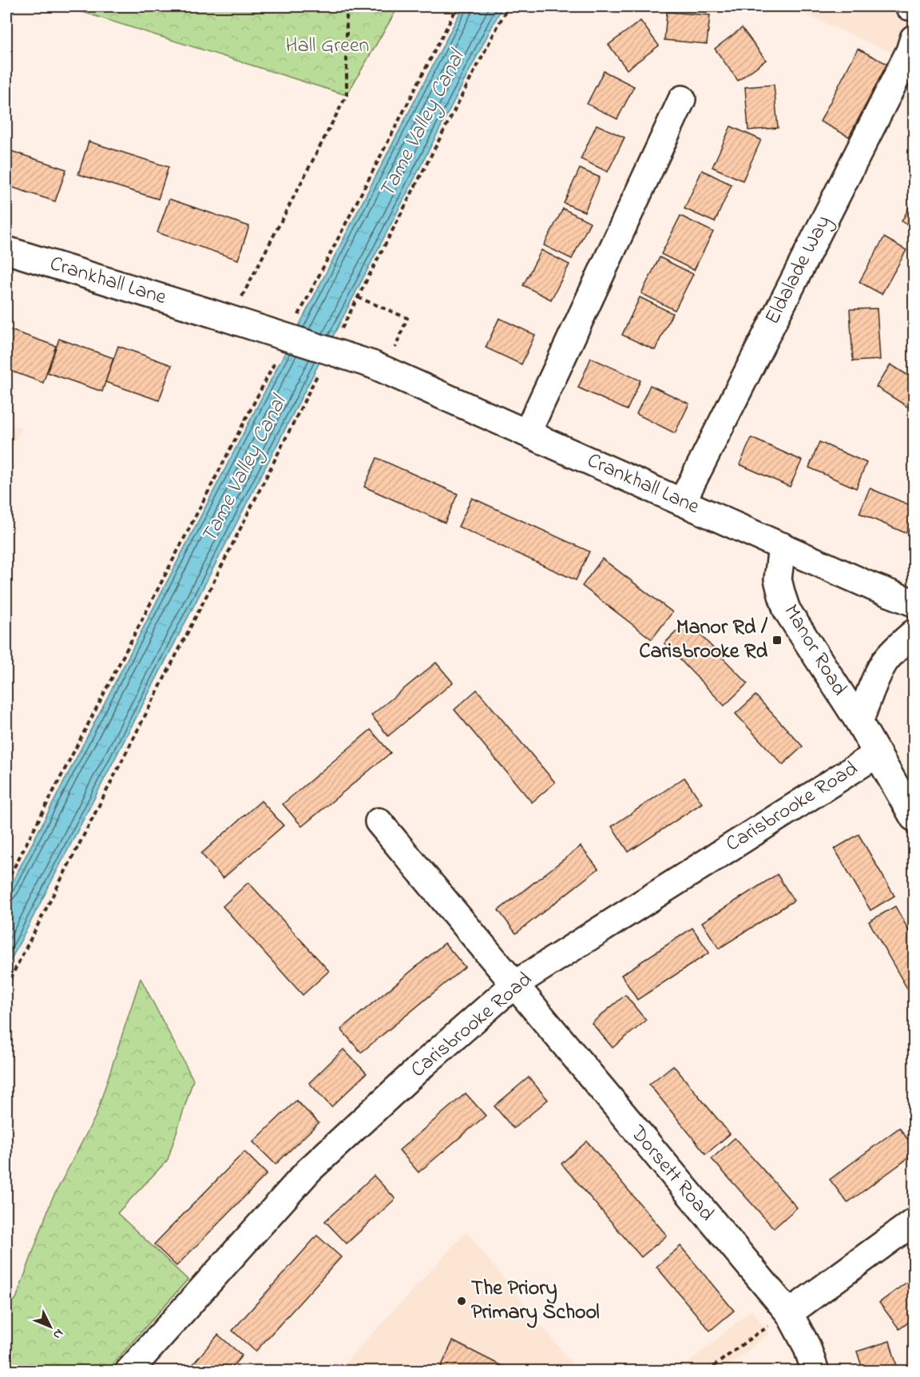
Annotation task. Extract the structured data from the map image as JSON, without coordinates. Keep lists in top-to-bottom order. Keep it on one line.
{"streets":{"street":["Eldalade Way","Crankhall Lane","Manor Road","Carisbrooke Road","Dorsett Road"]},"crossings":[["Eldalade Way","Crankhall Lane"],["Crankhall Lane","Manor Road"],["Manor Road","Carisbrooke Road"],["Carisbrooke Road","Dorsett Road"]],"water":["Tame Valley Canal"],"parks":["Hall Green"],"places":{"transit":["Manor Rd / Carisbrooke Rd"],"other":["The Priory Primary School"]},"north":"bottom right"}
